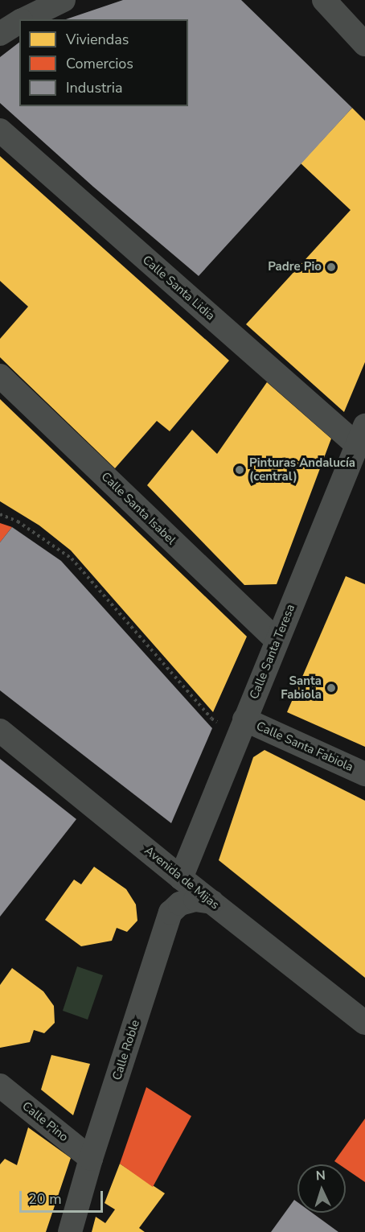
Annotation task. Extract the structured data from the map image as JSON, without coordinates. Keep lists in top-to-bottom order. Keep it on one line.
{"streets":{"street":["Calle Santa Lidia","Calle Santa Isabel","Calle Santa Teresa","Calle Santa Fabiola","Avenida de Mijas","Calle Roble","Calle Pino"]},"crossings":[["Calle Santa Lidia","Calle Santa Teresa"],["Calle Santa Isabel","Calle Santa Teresa"],["Calle Santa Teresa","Calle Santa Fabiola"],["Calle Santa Teresa","Avenida de Mijas"],["Avenida de Mijas","Calle Roble"],["Calle Roble","Calle Pino"]],"places":["Padre Pio","Pinturas Andalucía (central)","Santa Fabiola"],"legend":["Viviendas","Comercios","Industria"],"scale_bar":"20 m","north":"top"}
